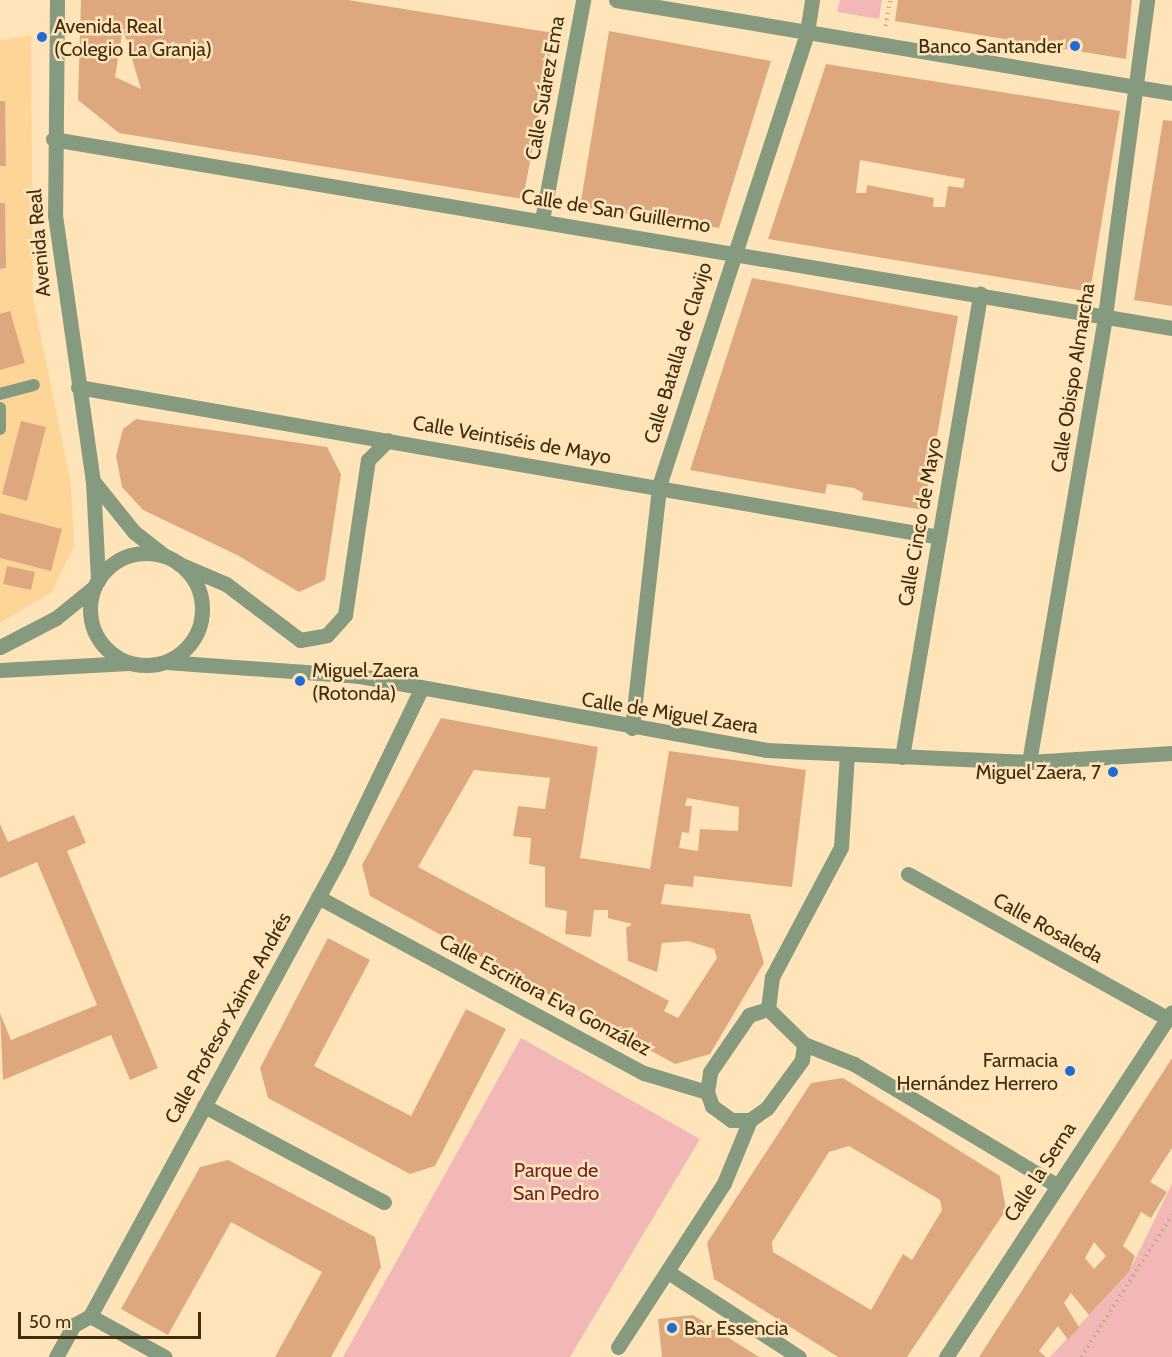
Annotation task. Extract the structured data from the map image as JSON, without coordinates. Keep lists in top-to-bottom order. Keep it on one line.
{"streets":{"street":["Calle Suárez Ema","Calle de San Guillermo","Avenida Real","Calle Batalla de Clavijo","Calle Obispo Almarcha","Calle Veintiséis de Mayo","Calle Cinco de Mayo","Calle de Miguel Zaera","Calle Rosaleda","Calle Escritora Eva González","Calle Profesor Xaime Andrés","Calle la Serna"]},"crossings":[["Calle Suárez Ema","Calle de San Guillermo"],["Calle de San Guillermo","Avenida Real"],["Calle de San Guillermo","Calle Batalla de Clavijo"],["Calle de San Guillermo","Calle Obispo Almarcha"],["Calle de San Guillermo","Calle Cinco de Mayo"],["Avenida Real","Calle Veintiséis de Mayo"],["Avenida Real","Calle de Miguel Zaera"],["Calle Batalla de Clavijo","Calle Veintiséis de Mayo"],["Calle Batalla de Clavijo","Calle de Miguel Zaera"],["Calle Obispo Almarcha","Calle de Miguel Zaera"],["Calle Veintiséis de Mayo","Calle Cinco de Mayo"],["Calle Cinco de Mayo","Calle de Miguel Zaera"],["Calle de Miguel Zaera","Calle Profesor Xaime Andrés"],["Calle Rosaleda","Calle la Serna"],["Calle Escritora Eva González","Calle Profesor Xaime Andrés"]],"parks":["Parque de San Pedro"],"places":["Avenida Real (Colegio La Granja)","Banco Santander","Miguel Zaera (Rotonda)","Miguel Zaera, 7","Farmacia Hernández Herrero","Bar Essencia"],"scale_bar":"50 m"}
